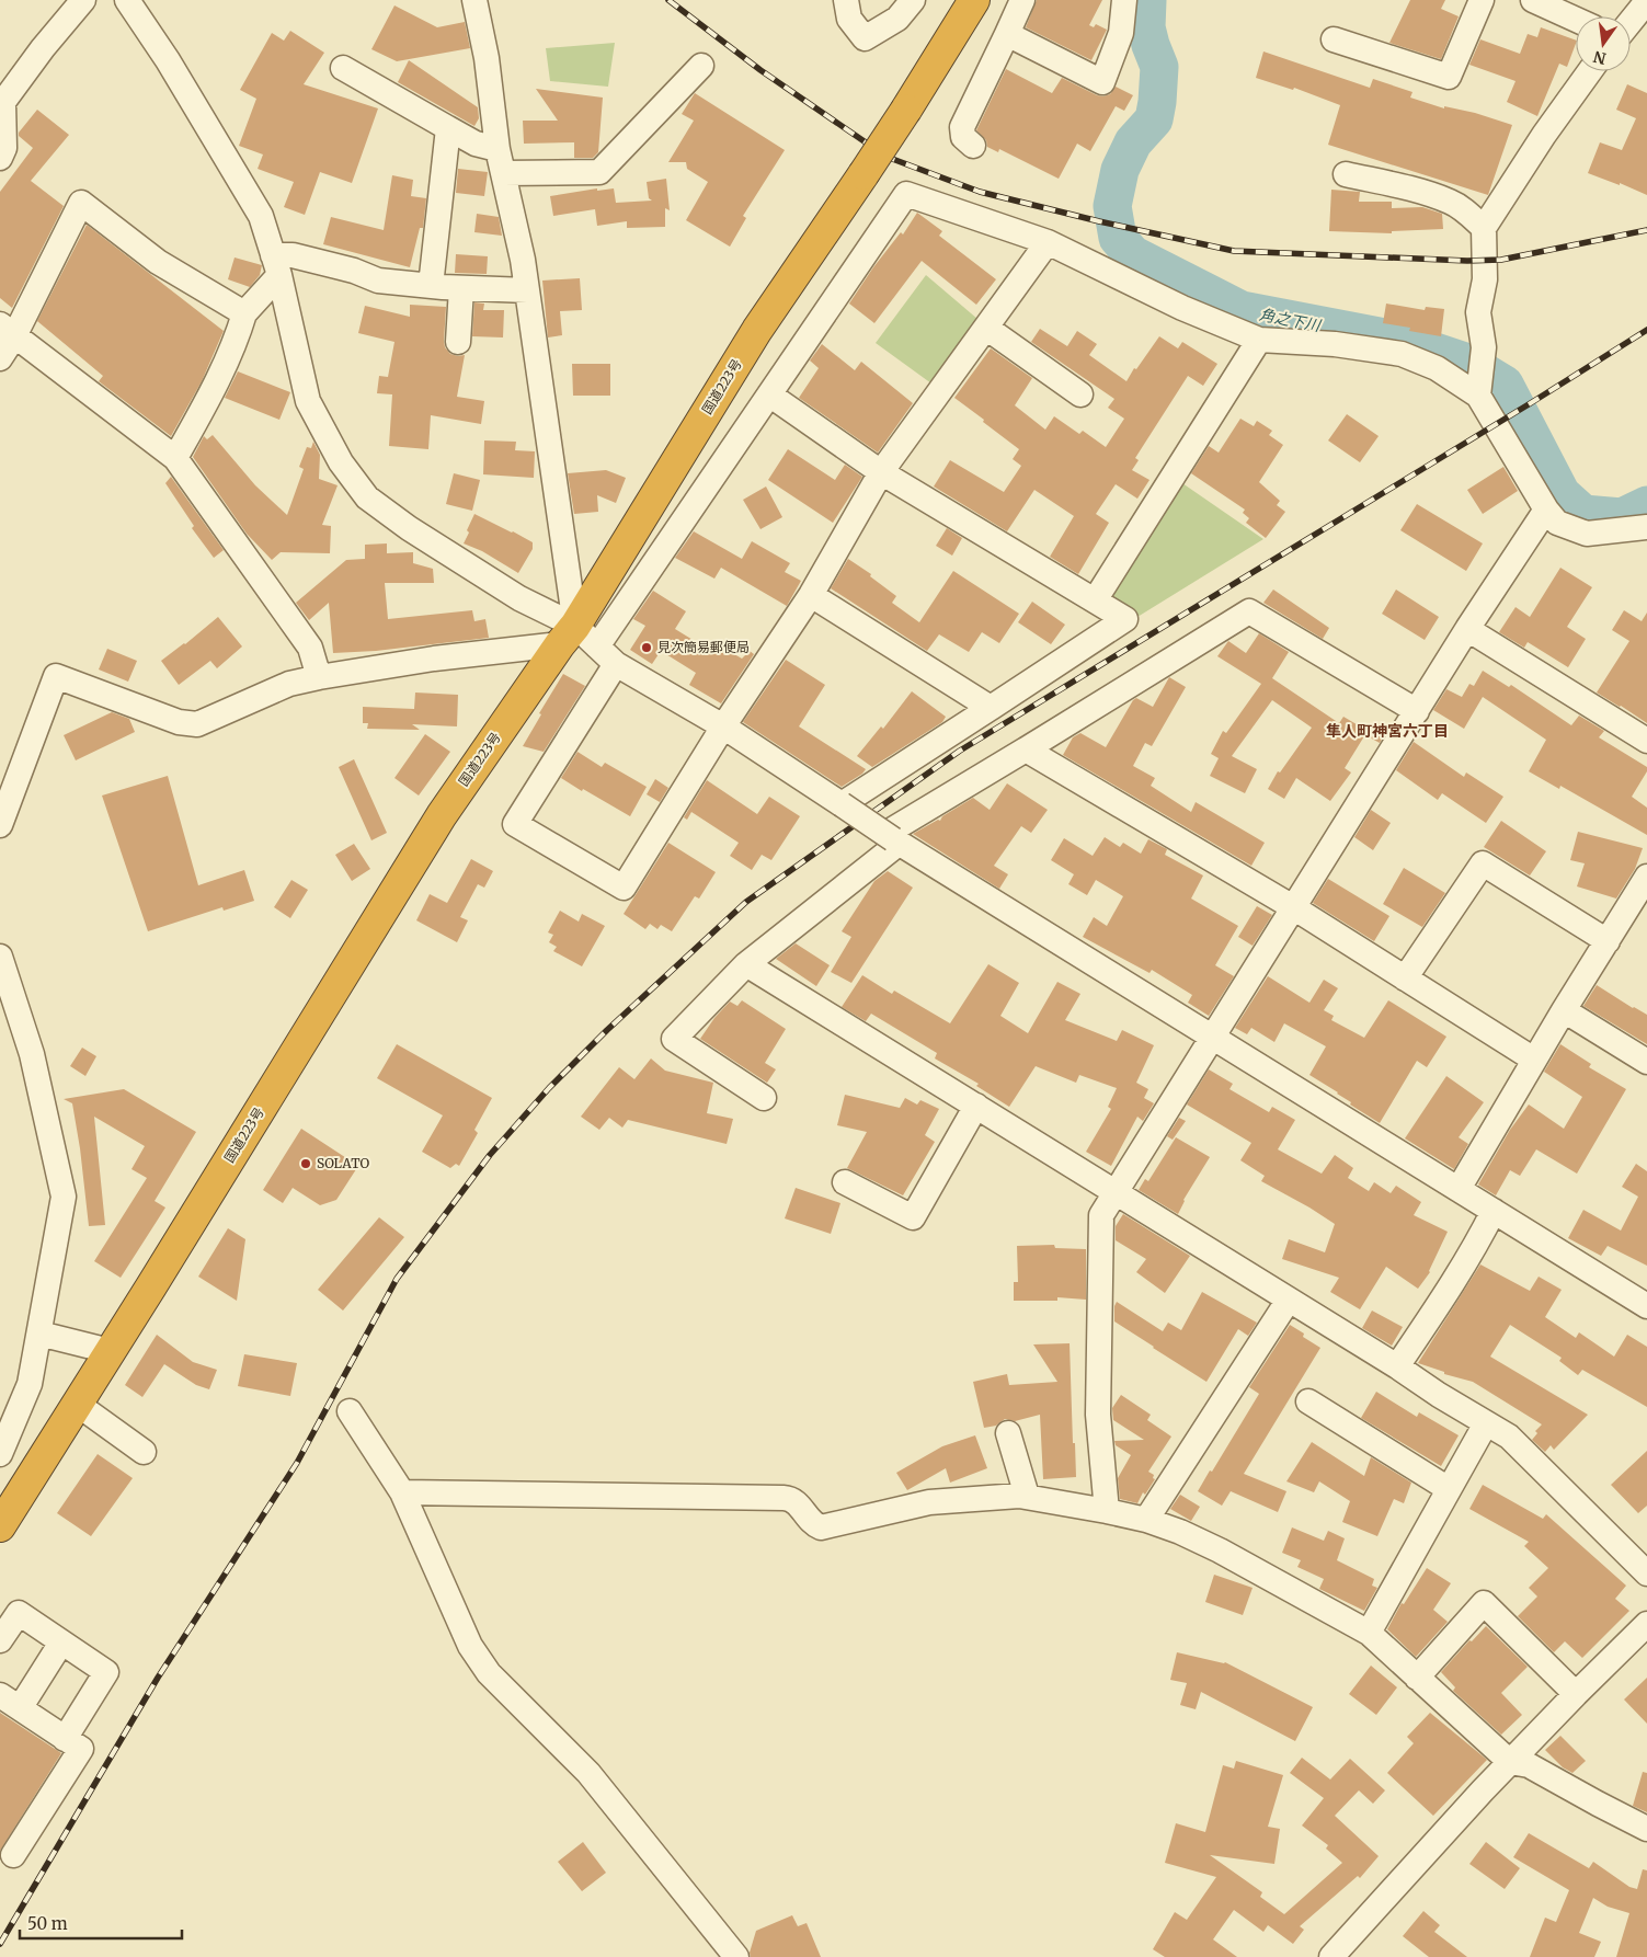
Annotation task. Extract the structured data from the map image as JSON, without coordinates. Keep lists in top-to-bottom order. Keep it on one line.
{"streets":{"highway":["国道223号"]},"districts":["隼人町神宮六丁目"],"water":["角之下川"],"places":["見次簡易郵便局","SOLATO"],"scale_bar":"50 m","north":"bottom"}
